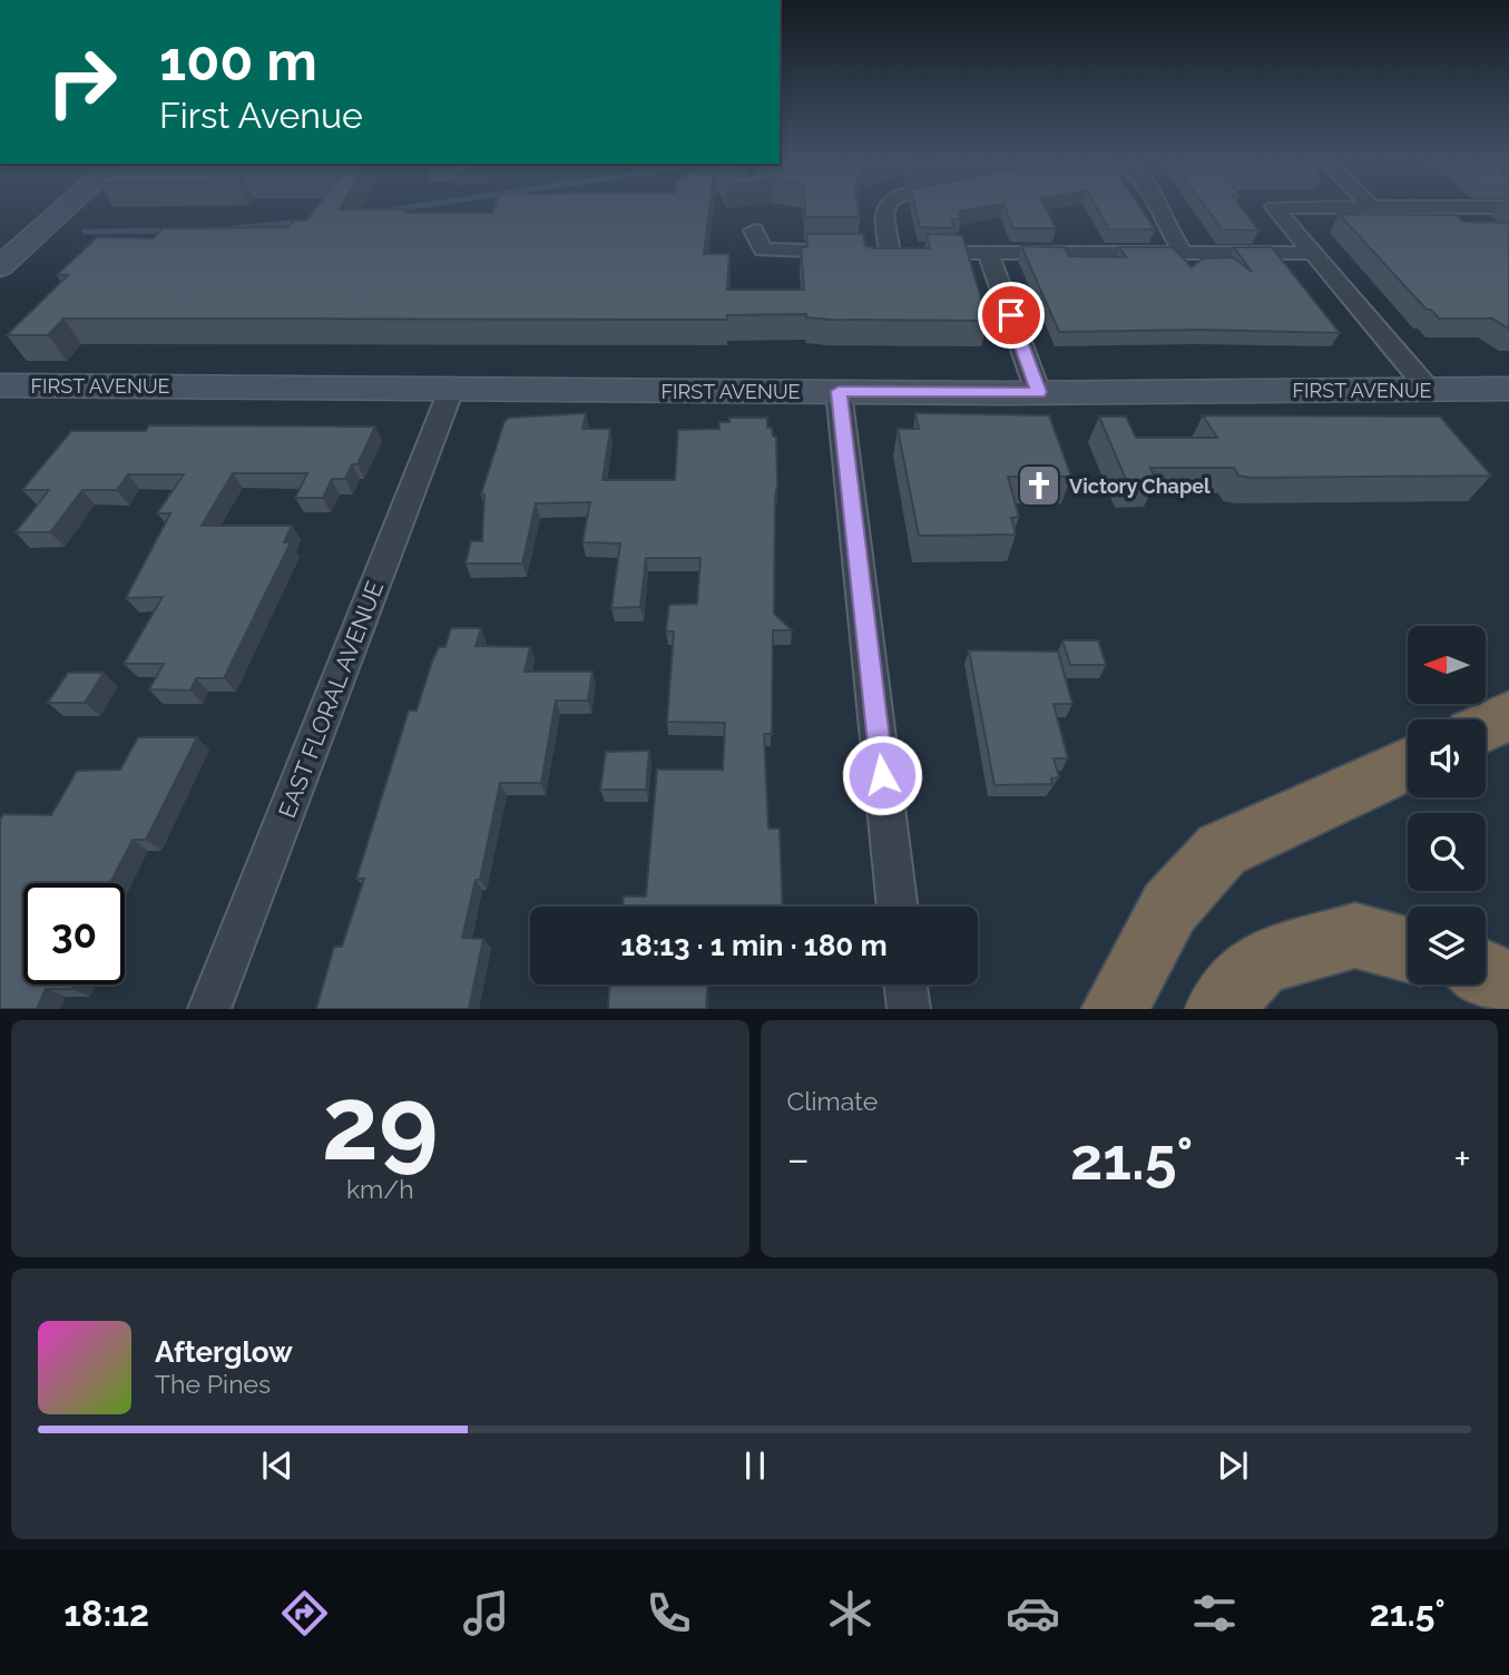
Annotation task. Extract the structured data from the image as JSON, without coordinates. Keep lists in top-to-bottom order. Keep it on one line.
{"streets":{"street":["FIRST AVENUE","EAST FLORAL AVENUE"]},"crossings":[["FIRST AVENUE","EAST FLORAL AVENUE"]],"places":{"church":["Victory Chapel"]},"north":"left","page":{"turn":["100 m","First Avenue"],"limit":"30","trip":"18:13 · 1 min · 180 m","tile":[["29","km/h"],"Climate"],"heat":["−","21.5°","+"],"song":["Afterglow","The Pines"],"tabs":["18:12","21.5°"]}}
